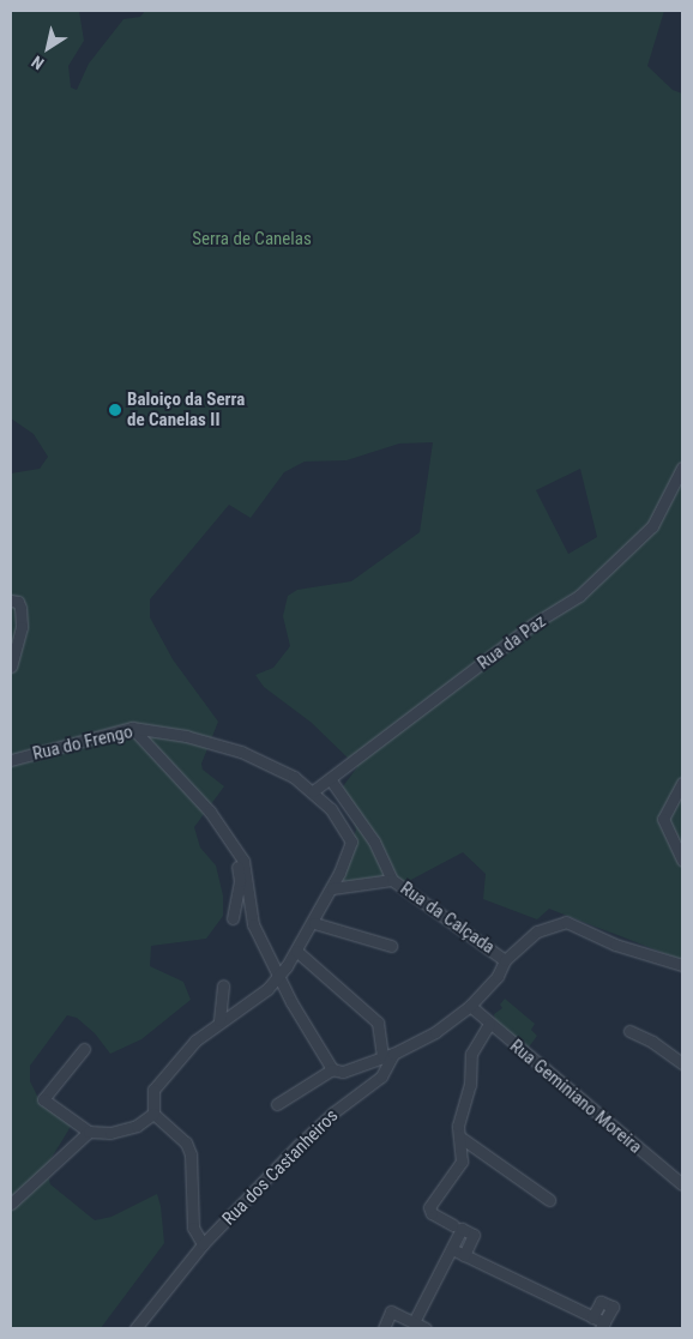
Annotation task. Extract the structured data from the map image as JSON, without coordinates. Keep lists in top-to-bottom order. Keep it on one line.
{"streets":{"street":["Rua da Paz","Rua do Frengo","Rua da Calçada","Rua Geminiano Moreira","Rua dos Castanheiros"]},"crossings":[["Rua da Paz","Rua do Frengo"],["Rua do Frengo","Rua da Calçada"],["Rua da Calçada","Rua Geminiano Moreira"]],"parks":["Serra de Canelas"],"places":["Baloiço da Serra de Canelas II"],"north":"bottom left"}
